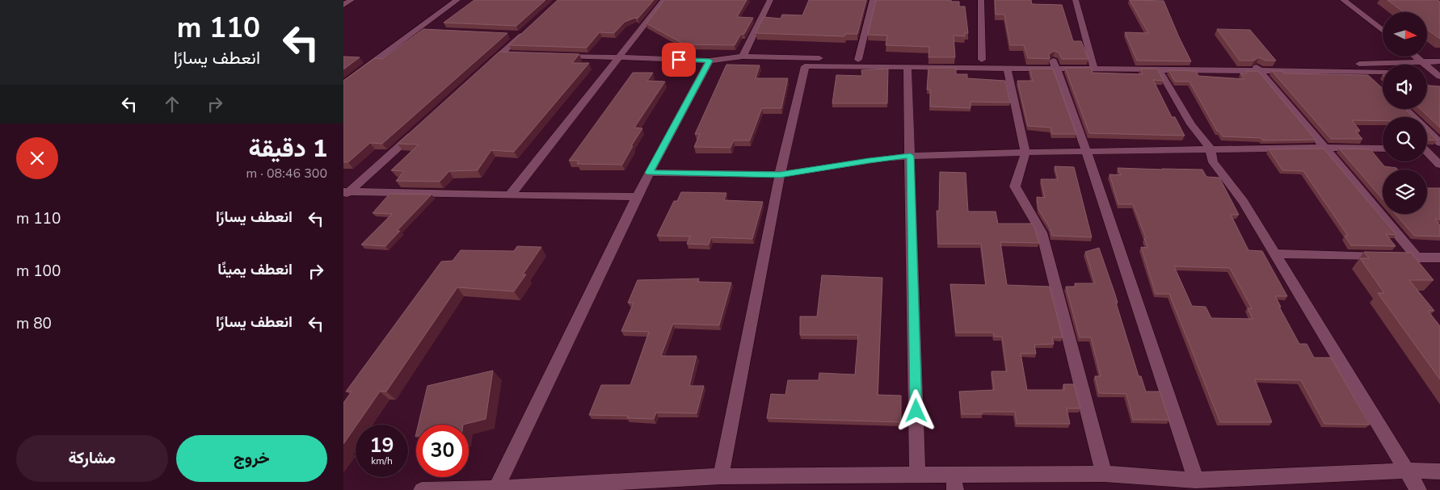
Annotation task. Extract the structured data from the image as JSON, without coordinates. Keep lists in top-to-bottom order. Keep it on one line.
{"north":"right","page":{"turn":["110 m","انعطف يسارًا"],"heading":["1 دقيقة","300 m · 08:46"],"list":[{"name":"انعطف يسارًا","value":"110 m"},{"name":"انعطف يمينًا","value":"100 m"},{"name":"انعطف يسارًا","value":"80 m"}],"speed":"19 km/h","limit":"30","buttons":["خروج","مشاركة"]}}
